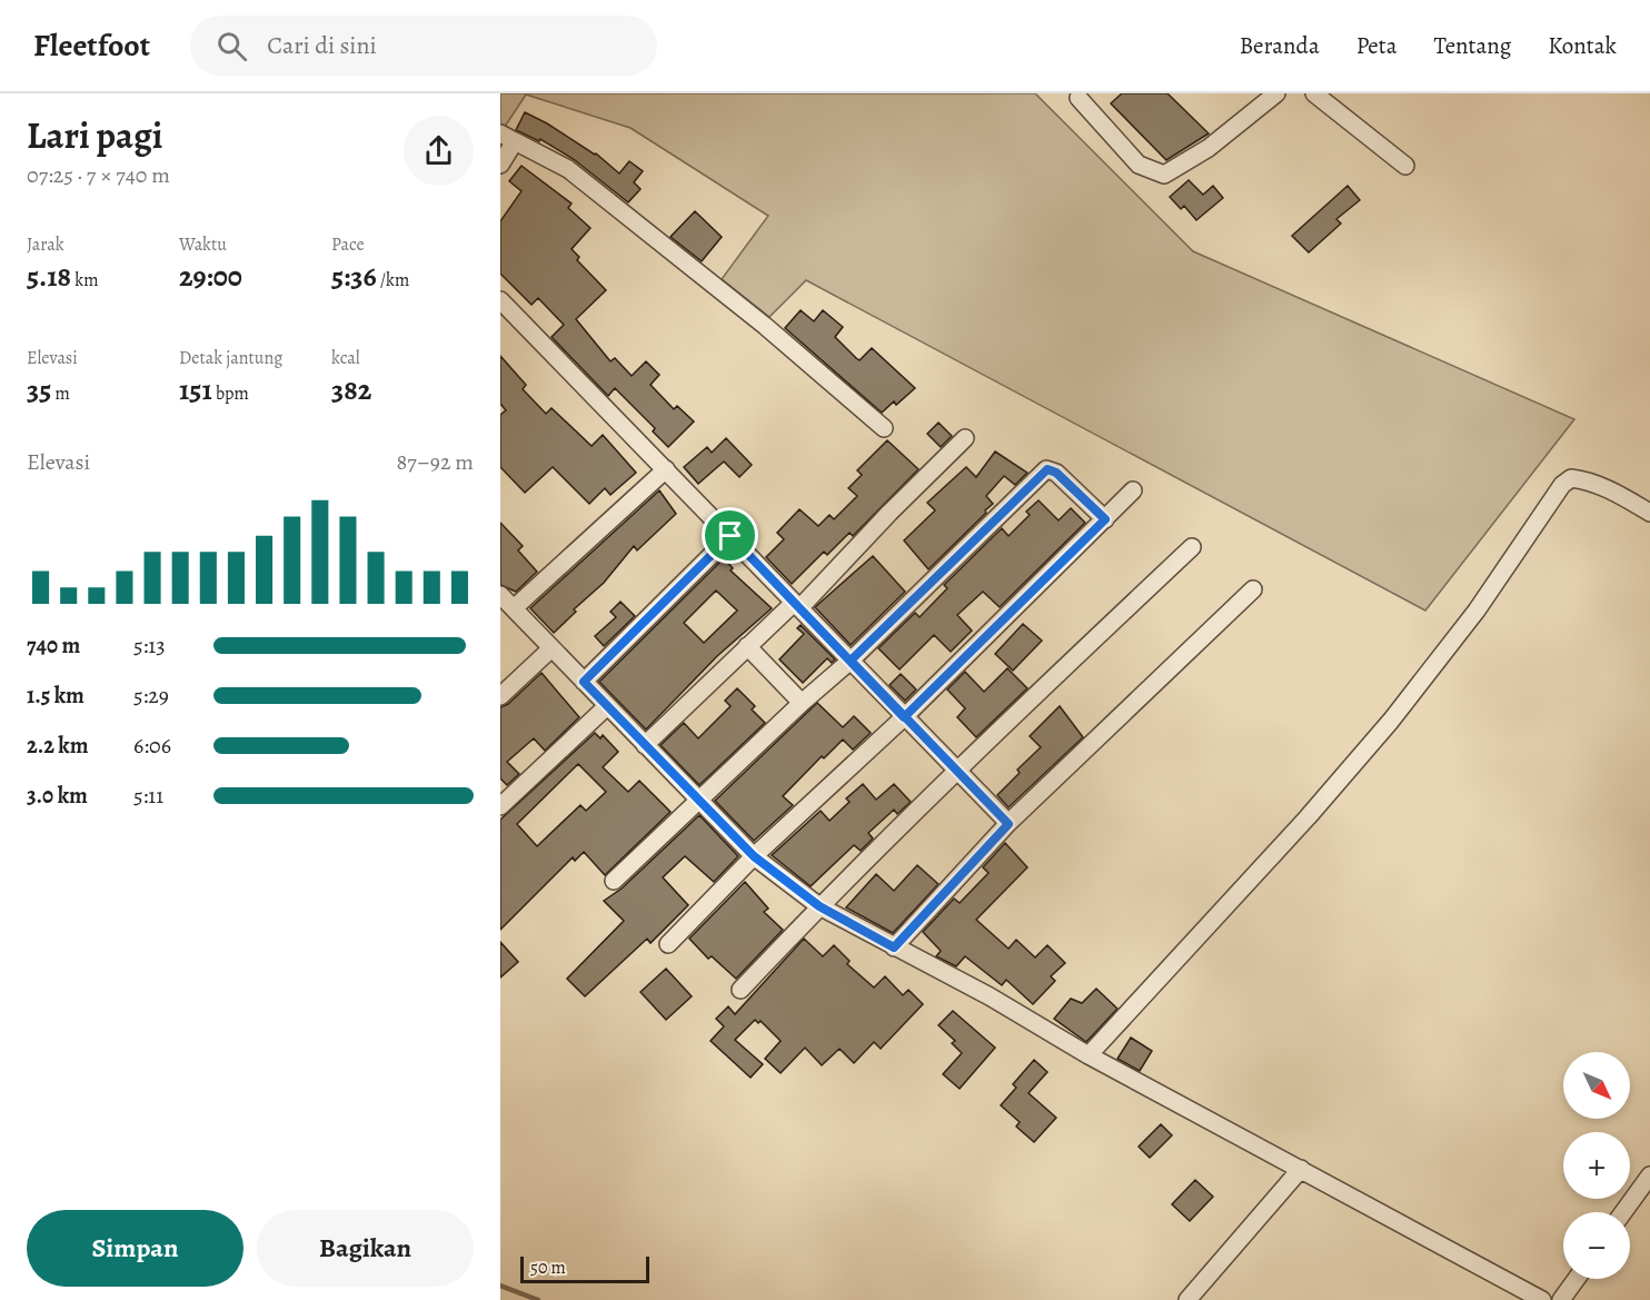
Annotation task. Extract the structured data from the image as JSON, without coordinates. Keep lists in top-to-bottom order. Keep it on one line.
{"scale_bar":"50 m","north":"bottom right","page":{"header":"Fleetfoot","search":"Cari di sini","nav":["Beranda","Peta","Tentang","Kontak"],"heading":["Lari pagi","07:25 · 7 × 740 m"],"stats":[["Jarak","5.18 km"],["Waktu","29:00"],["Pace","5:36 /km"],["Elevasi","35 m"],["Detak jantung","151 bpm"],["kcal","382"]],"chart":["Elevasi","87–92 m"],"list":[{"name":"740 m","note":"5:13"},{"name":"1.5 km","note":"5:29"},{"name":"2.2 km","note":"6:06"},{"name":"3.0 km","note":"5:11"}],"map_buttons":["+","−"],"buttons":["Simpan","Bagikan"],"scale":"50 m"}}
